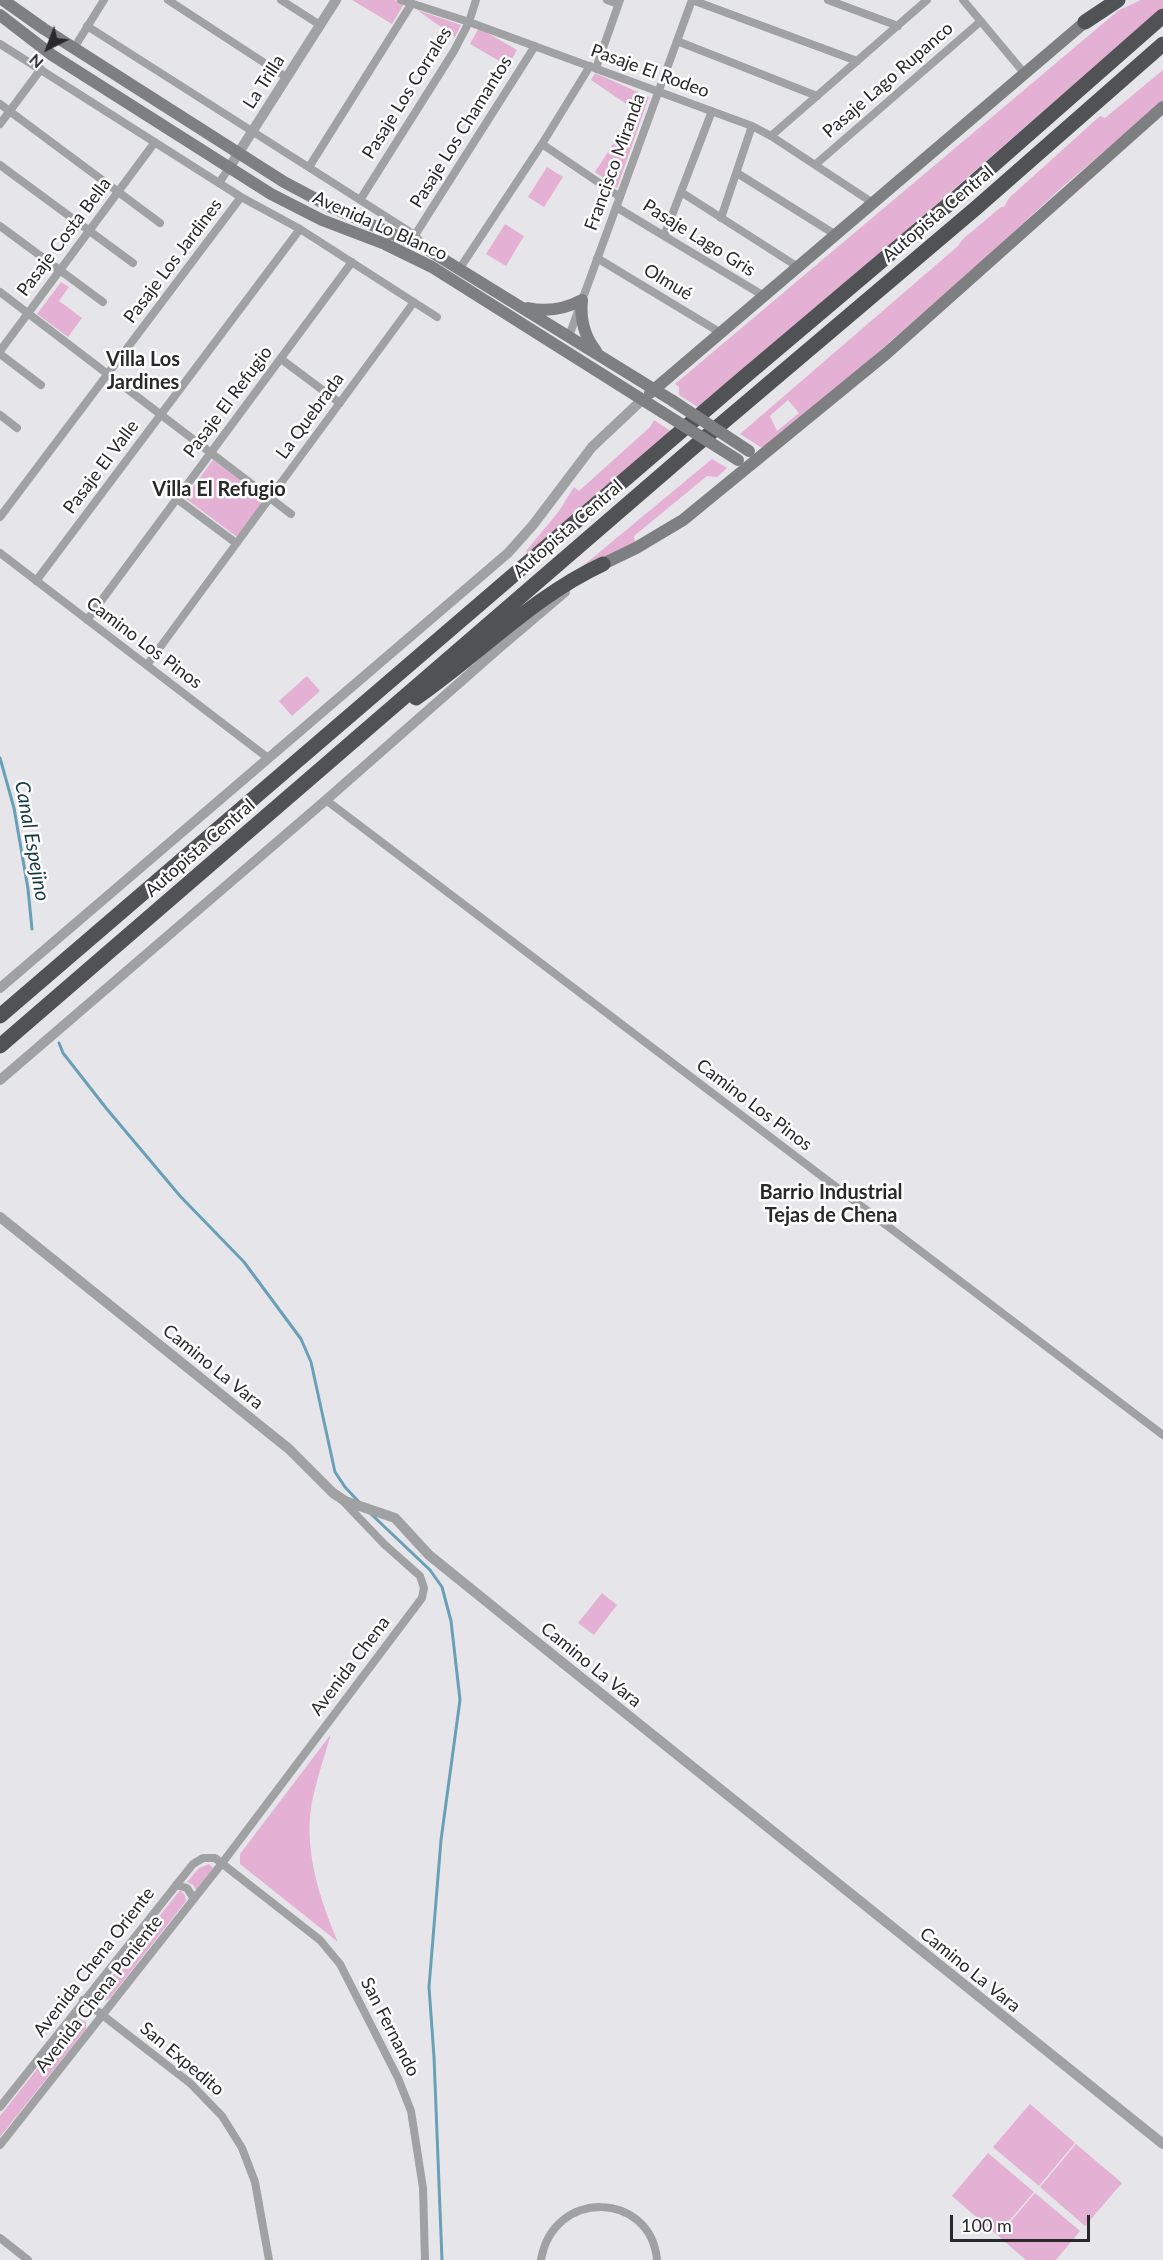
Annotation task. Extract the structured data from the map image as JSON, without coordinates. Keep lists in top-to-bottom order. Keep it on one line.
{"streets":{"highway":["Autopista Central"],"main road":["Avenida Lo Blanco"],"street":["Pasaje El Rodeo","Pasaje Lago Rupanco","La Trilla","Pasaje Los Corrales","Pasaje Los Chamantos","Francisco Miranda","Pasaje Costa Bella","Pasaje Lago Gris","Pasaje Los Jardines","Olmué","Pasaje El Refugio","La Quebrada","Pasaje El Valle","Camino Los Pinos","Camino La Vara","Avenida Chena","Avenida Chena Oriente","Avenida Chena Poniente","San Fernando","San Expedito"]},"crossings":[["Pasaje El Rodeo","Pasaje Lago Rupanco"],["Pasaje El Rodeo","Pasaje Los Corrales"],["Pasaje El Rodeo","Pasaje Los Chamantos"],["Pasaje El Rodeo","Francisco Miranda"],["La Trilla","Avenida Lo Blanco"],["Pasaje Los Corrales","Avenida Lo Blanco"],["Pasaje Los Chamantos","Avenida Lo Blanco"],["Francisco Miranda","Avenida Lo Blanco"],["Francisco Miranda","Pasaje Lago Gris"],["Francisco Miranda","Olmué"],["Avenida Lo Blanco","Pasaje Costa Bella"],["Avenida Lo Blanco","Pasaje Los Jardines"],["Avenida Lo Blanco","Pasaje El Refugio"],["Avenida Lo Blanco","La Quebrada"],["Avenida Lo Blanco","Pasaje El Valle"],["Pasaje El Refugio","Camino Los Pinos"],["La Quebrada","Camino Los Pinos"],["Pasaje El Valle","Camino Los Pinos"],["Camino La Vara","Avenida Chena"],["Avenida Chena","Avenida Chena Oriente"],["Avenida Chena","Avenida Chena Poniente"],["Avenida Chena","San Fernando"],["Avenida Chena Oriente","Avenida Chena Poniente"],["Avenida Chena Oriente","San Fernando"],["Avenida Chena Oriente","San Expedito"],["Avenida Chena Poniente","San Fernando"],["Avenida Chena Poniente","San Expedito"]],"districts":["Villa Los Jardines","Villa El Refugio","Barrio Industrial Tejas de Chena"],"water":["Canal Espejino"],"scale_bar":"100 m","north":"bottom left"}
